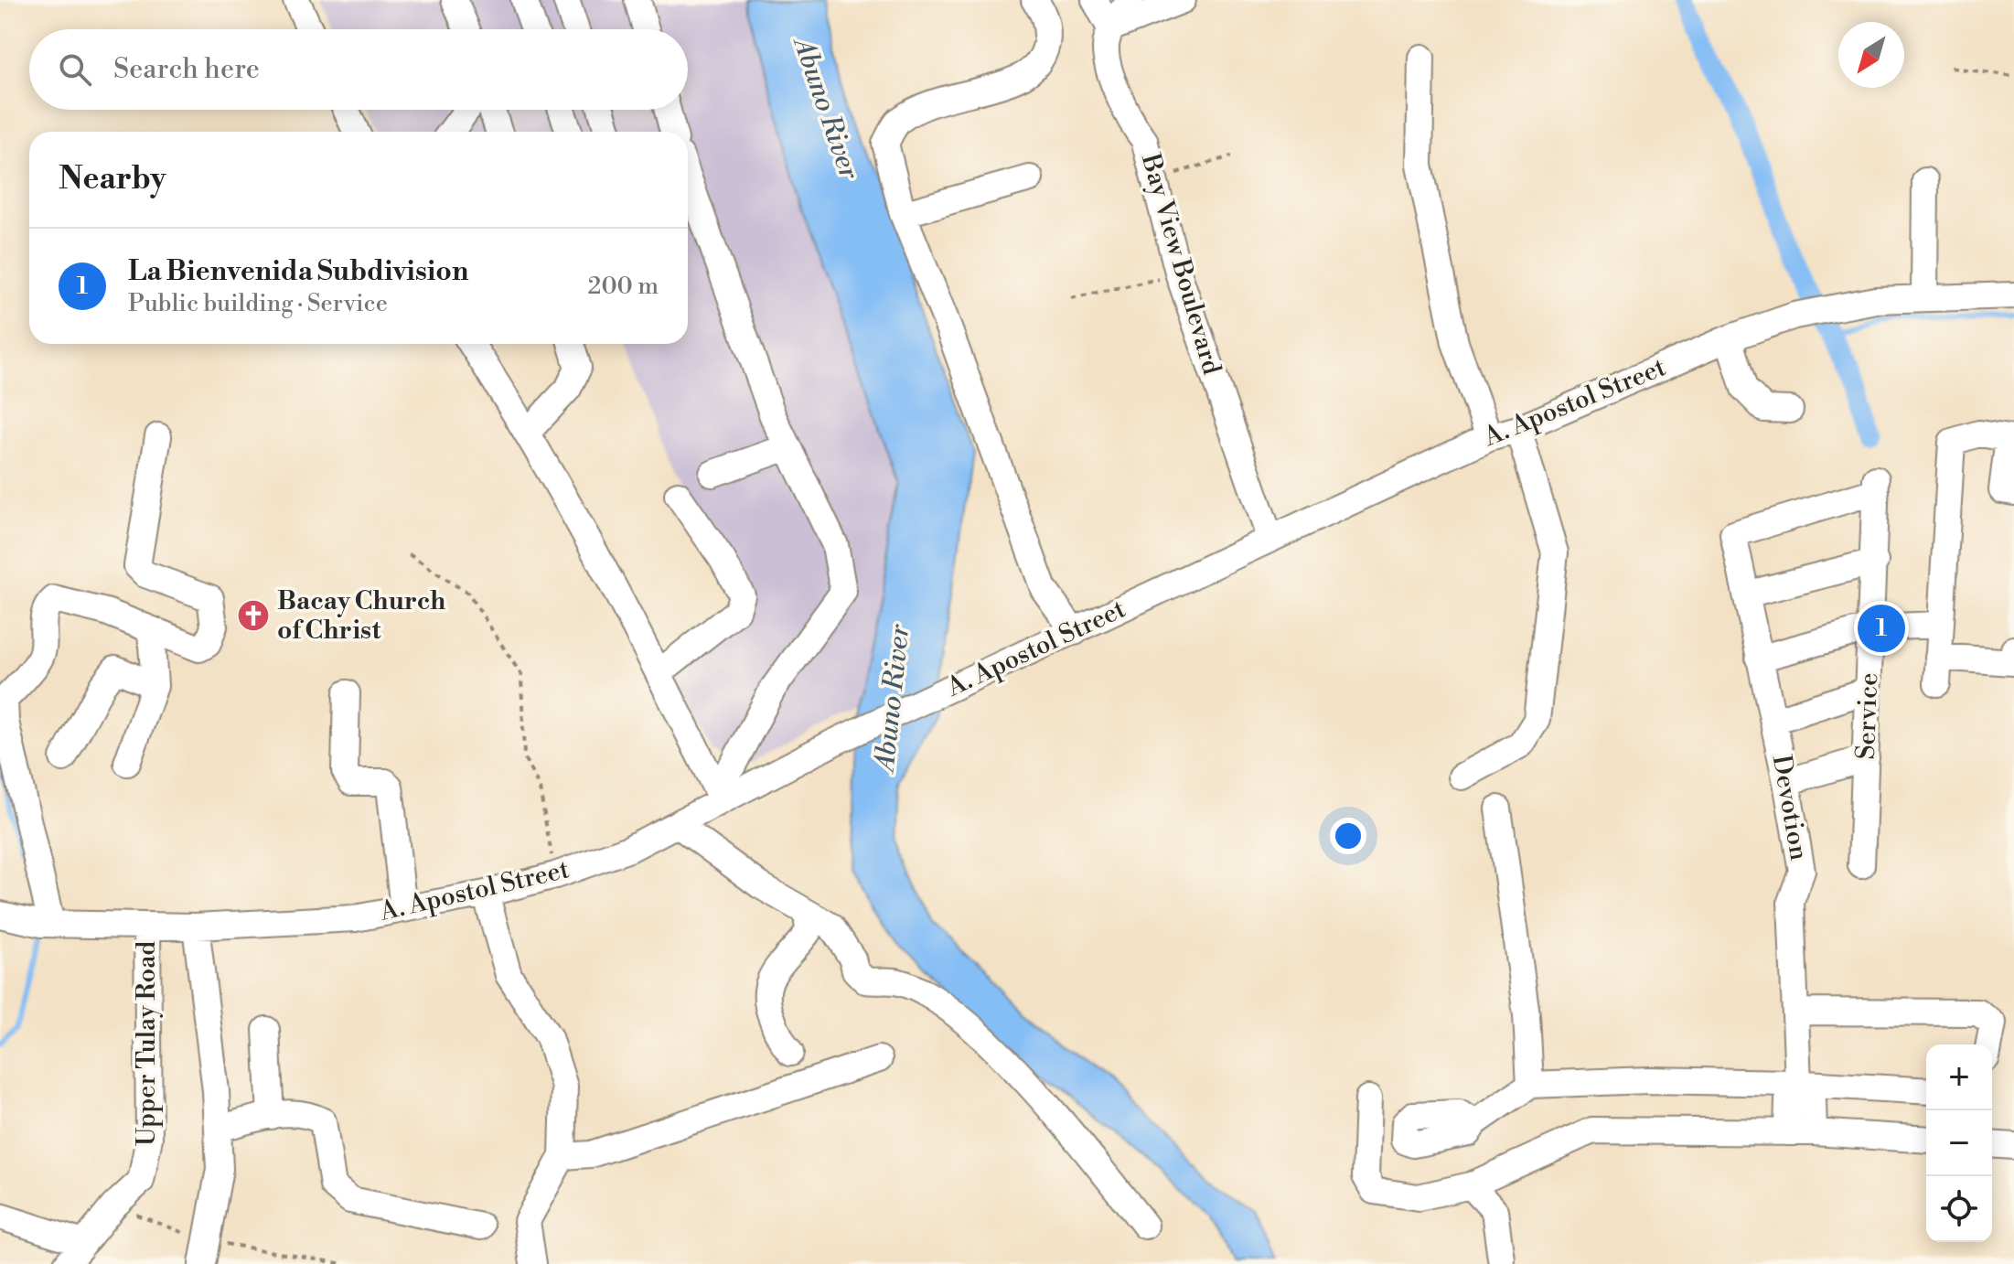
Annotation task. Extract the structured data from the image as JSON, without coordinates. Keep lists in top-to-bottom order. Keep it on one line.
{"streets":{"street":["Bay View Boulevard","A. Apostol Street","Service","Devotion","Upper Tulay Road"]},"crossings":[["Bay View Boulevard","A. Apostol Street"],["A. Apostol Street","Upper Tulay Road"],["Service","Devotion"]],"water":["Abuno River"],"places":{"church":["Bacay Church of Christ"]},"north":"bottom left","page":{"search":"Search here","heading":"Nearby","list":[{"mark":"1","name":"La Bienvenida Subdivision","note":"Public building · Service","value":"200 m"}],"pins":"1","map_buttons":["+","−"]}}
